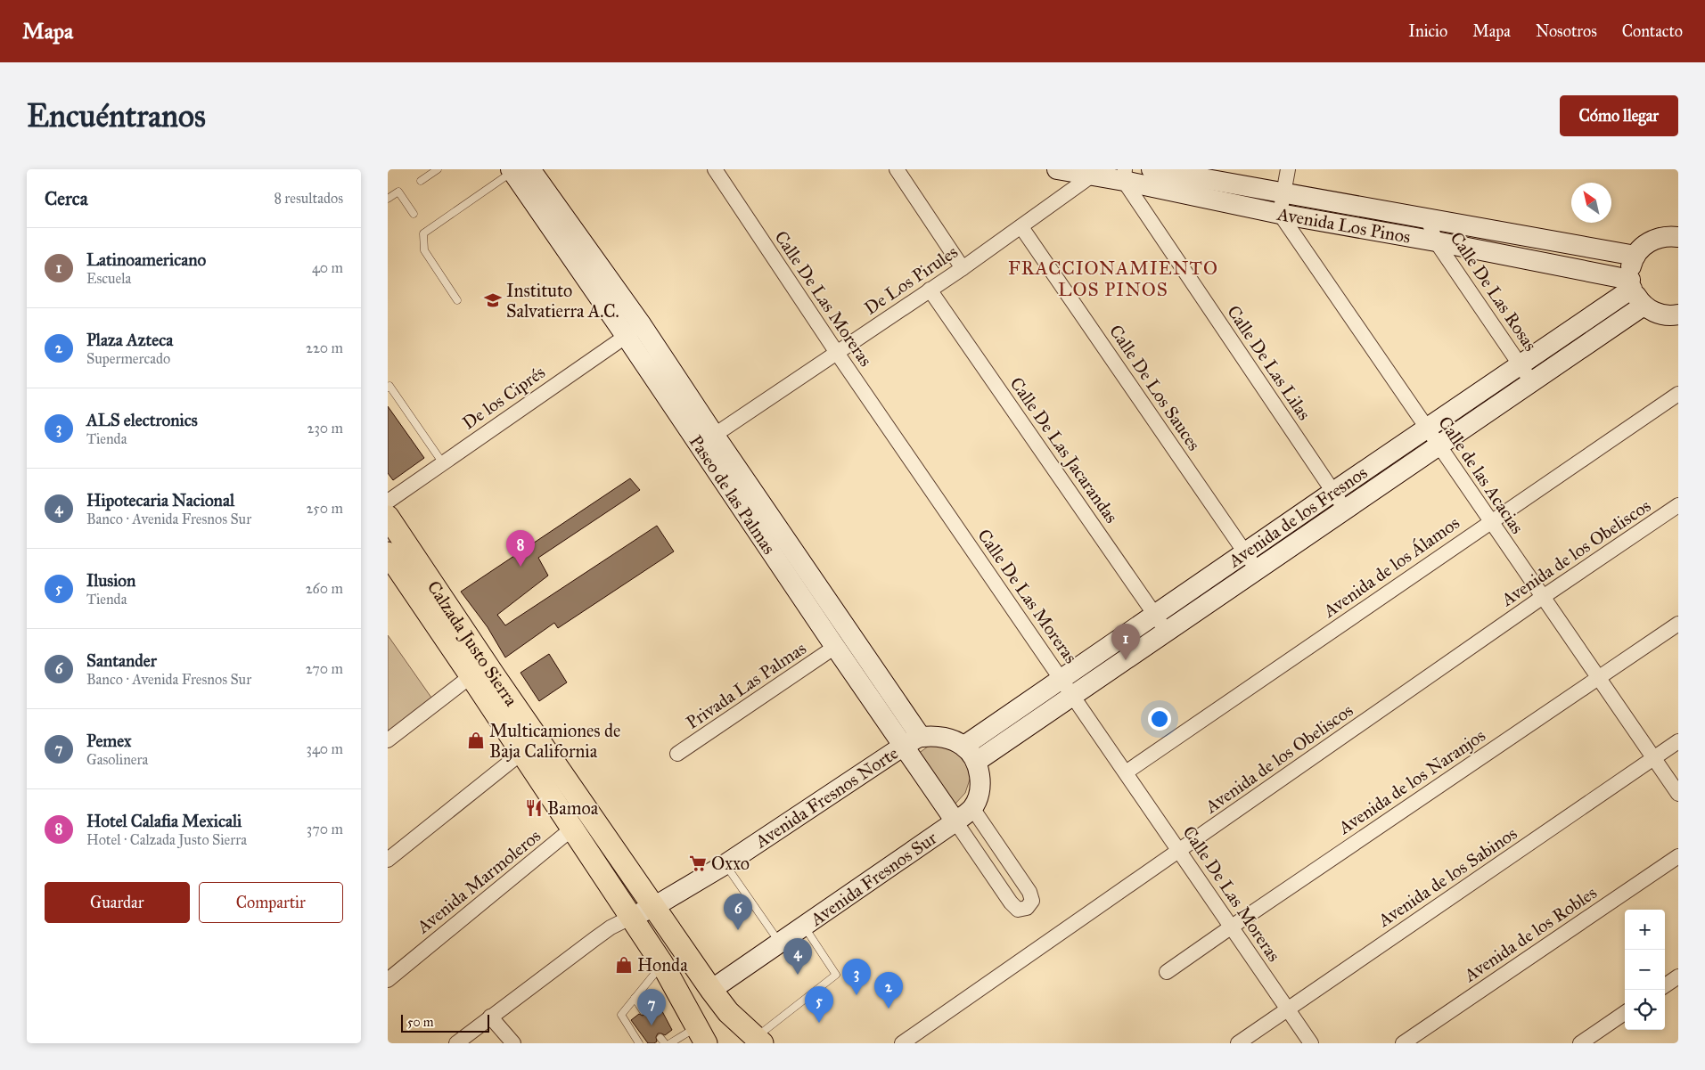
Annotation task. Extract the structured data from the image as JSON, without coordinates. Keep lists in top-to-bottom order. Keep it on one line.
{"streets":{"main road":["Calzada Justo Sierra"],"street":["Avenida Los Pinos","De Los Pirules","Calle De Las Rosas","Calle De Las Moreras","Calle De Las Lilas","Calle De Los Sauces","De los Ciprés","Calle De Las Jacarandas","Calle de las Acacias","Paseo de las Palmas","Avenida de los Fresnos","Avenida de los Obeliscos","Avenida de los Álamos","Privada Las Palmas","Avenida de los Naranjos","Avenida Fresnos Norte","Avenida de los Sabinos","Avenida Fresnos Sur","Avenida Marmoleros","Avenida de los Robles"]},"crossings":[["Avenida Los Pinos","De Los Pirules"],["Avenida Los Pinos","Calle De Las Rosas"],["Avenida Los Pinos","Calle De Las Lilas"],["Avenida Los Pinos","Calle de las Acacias"],["Avenida Los Pinos","Avenida de los Fresnos"],["De Los Pirules","Calle De Las Moreras"],["De Los Pirules","Calle De Los Sauces"],["De Los Pirules","Calle De Las Jacarandas"],["De Los Pirules","Paseo de las Palmas"],["Calle De Las Rosas","Avenida de los Fresnos"],["Calle De Las Moreras","Avenida de los Fresnos"],["Calle De Las Moreras","Avenida de los Obeliscos"],["Calle De Las Moreras","Avenida de los Álamos"],["Calle De Las Moreras","Avenida de los Naranjos"],["Calle De Las Moreras","Avenida de los Sabinos"],["Calle De Las Lilas","Avenida de los Fresnos"],["Calle De Los Sauces","Avenida de los Fresnos"],["De los Ciprés","Paseo de las Palmas"],["Calle De Las Jacarandas","Avenida de los Fresnos"],["Calle de las Acacias","Avenida de los Fresnos"],["Calle de las Acacias","Avenida de los Obeliscos"],["Calle de las Acacias","Avenida de los Álamos"],["Calle de las Acacias","Avenida de los Naranjos"],["Calle de las Acacias","Avenida de los Sabinos"],["Paseo de las Palmas","Privada Las Palmas"],["Paseo de las Palmas","Avenida Fresnos Norte"],["Paseo de las Palmas","Avenida Fresnos Sur"],["Calzada Justo Sierra","Avenida Fresnos Norte"],["Calzada Justo Sierra","Avenida Fresnos Sur"],["Calzada Justo Sierra","Avenida Marmoleros"]],"districts":["FRACCIONAMIENTO LOS PINOS"],"places":{"school or university":["Instituto Salvatierra A.C."],"shop":["Multicamiones de Baja California","Honda"],"restaurant":["Bamoa"],"supermarket":["Oxxo"]},"scale_bar":"50 m","north":"top left","page":{"header":"Mapa","nav":["Inicio","Mapa","Nosotros","Contacto"],"buttons":["Cómo llegar",["Guardar","Compartir"]],"title":"Encuéntranos","heading":["Cerca","8 resultados"],"list":[{"mark":"1","name":"Latinoamericano","note":"Escuela","value":"40 m"},{"mark":"2","name":"Plaza Azteca","note":"Supermercado","value":"220 m"},{"mark":"3","name":"ALS electronics","note":"Tienda","value":"230 m"},{"mark":"4","name":"Hipotecaria Nacional","note":"Banco · Avenida Fresnos Sur","value":"250 m"},{"mark":"5","name":"Ilusion","note":"Tienda","value":"260 m"},{"mark":"6","name":"Santander","note":"Banco · Avenida Fresnos Sur","value":"270 m"},{"mark":"7","name":"Pemex","note":"Gasolinera","value":"340 m"},{"mark":"8","name":"Hotel Calafia Mexicali","note":"Hotel · Calzada Justo Sierra","value":"370 m"}],"pins":["8","1","6","4","3","2","5","7"],"map_buttons":["+","−"],"scale":"50 m"}}
